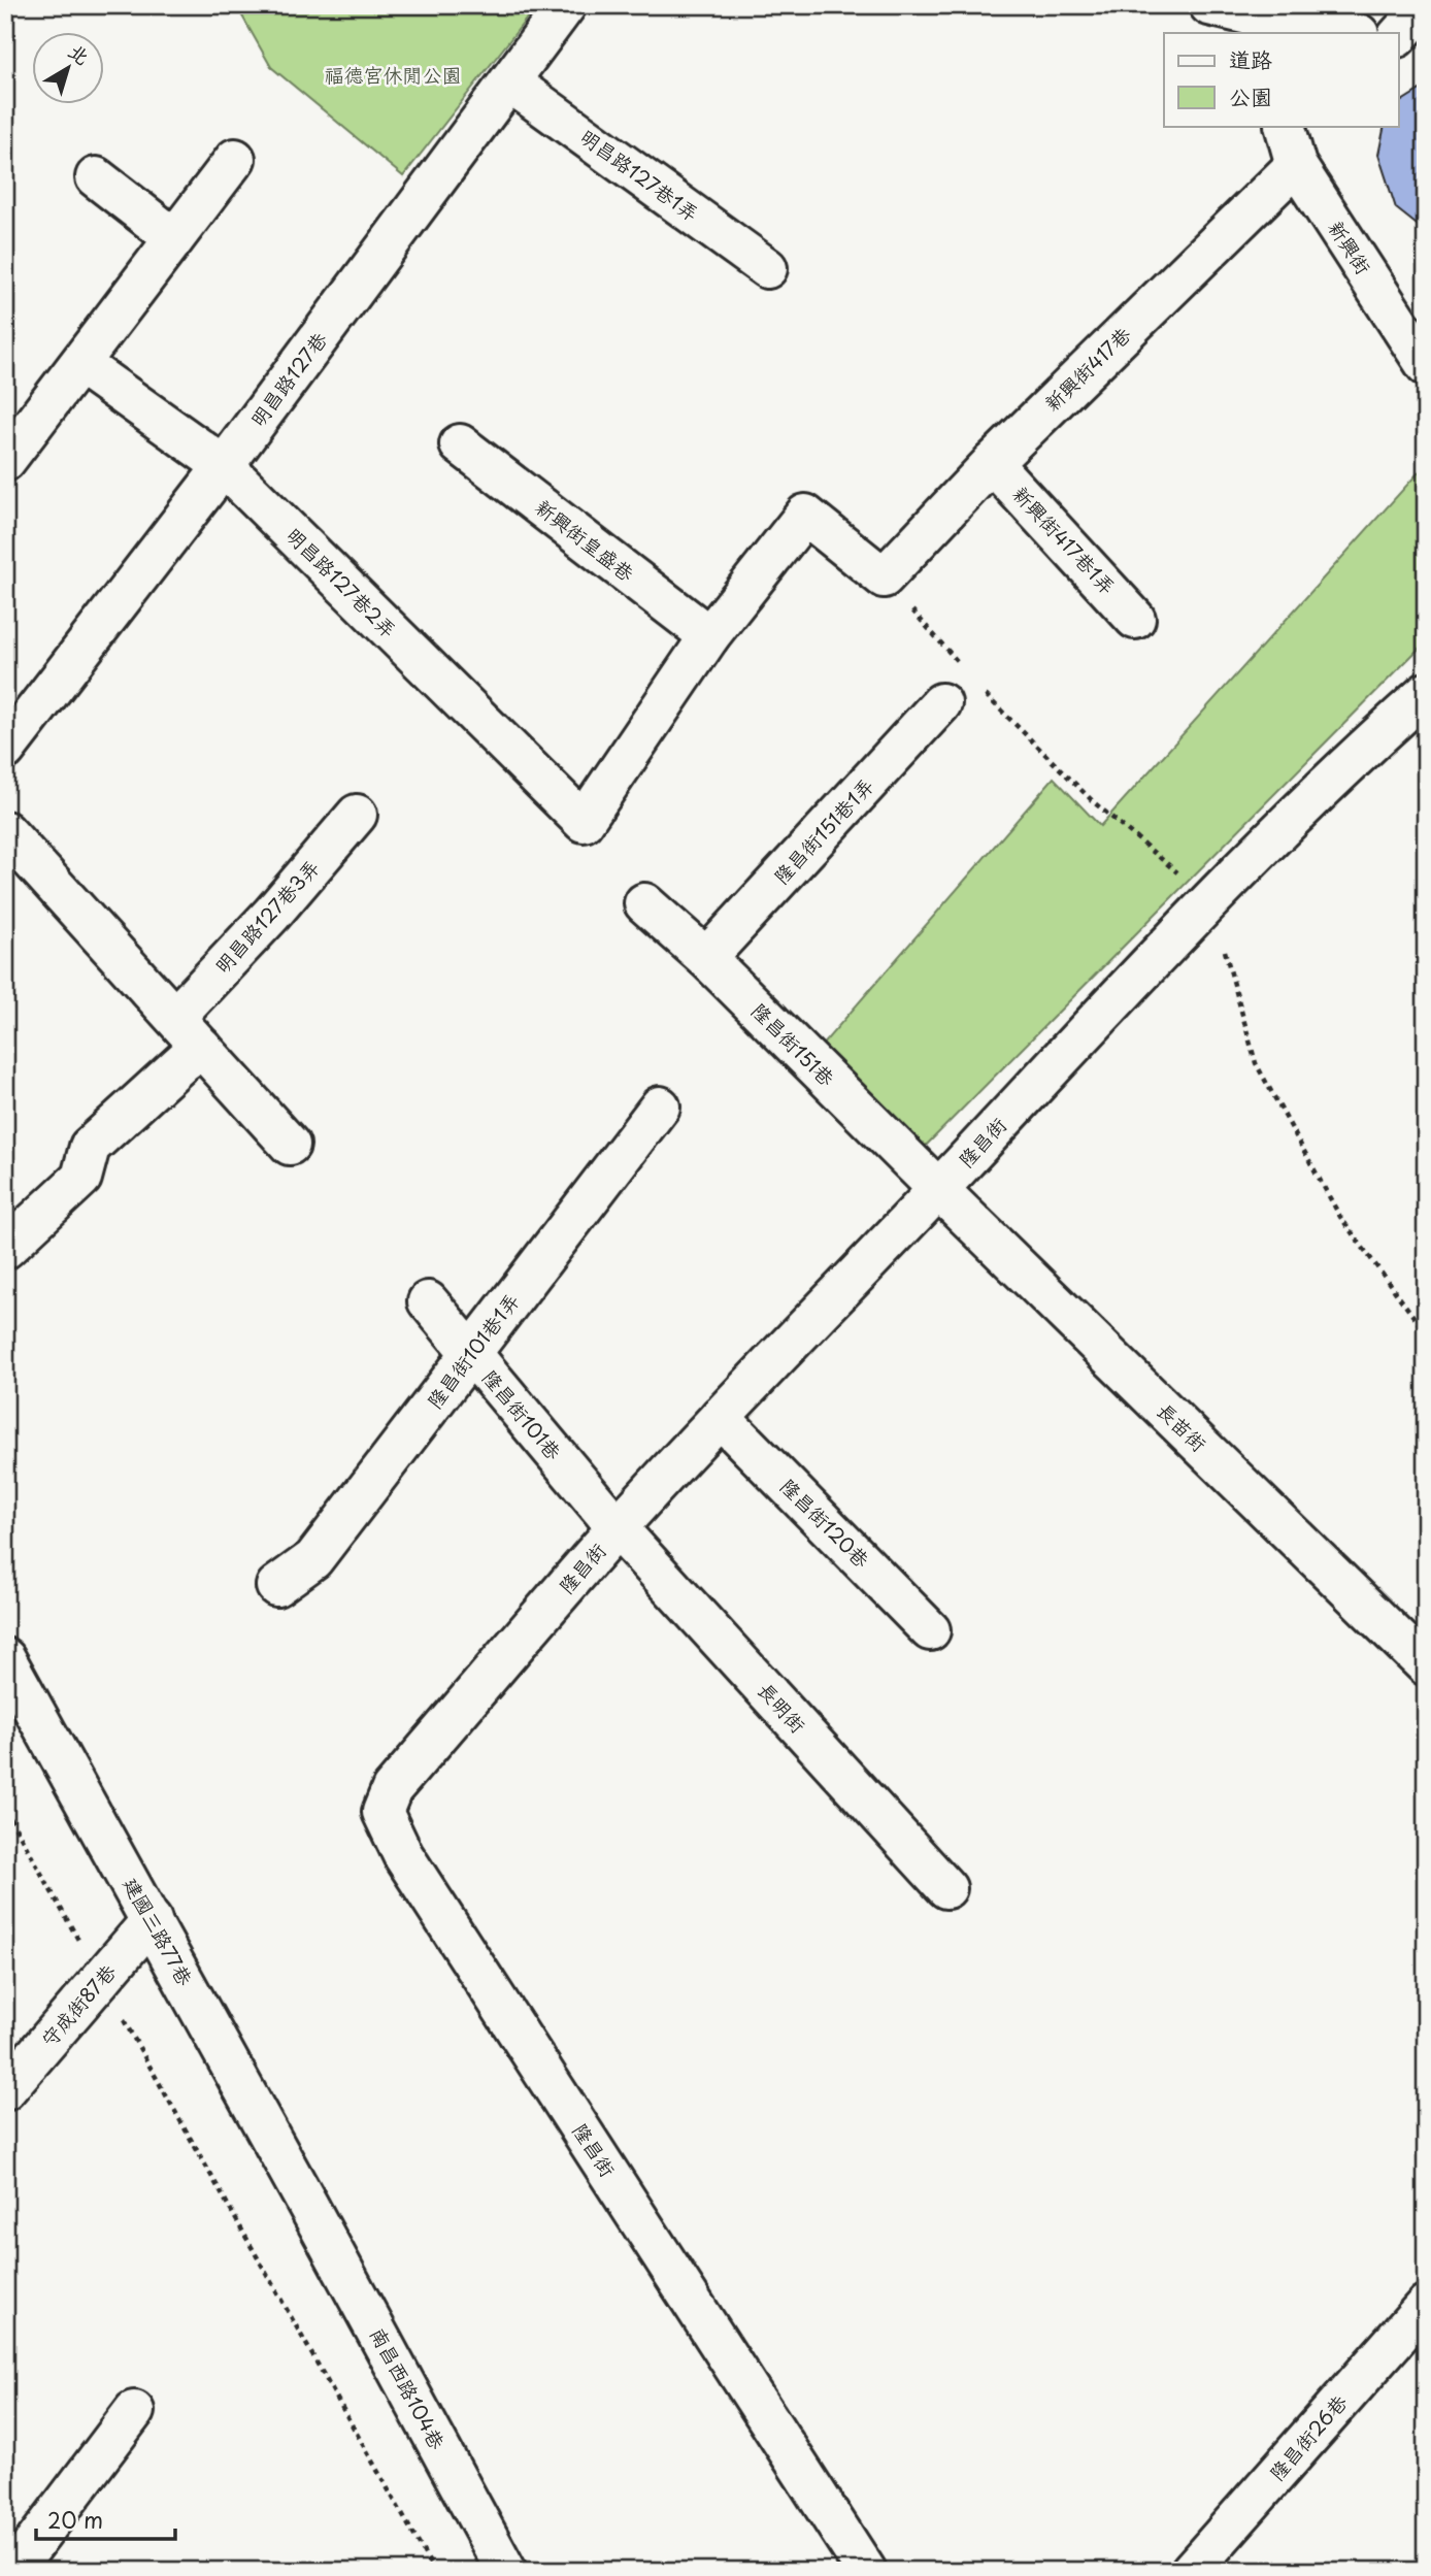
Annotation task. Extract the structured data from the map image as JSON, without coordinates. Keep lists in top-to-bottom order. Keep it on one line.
{"streets":{"street":["明昌路127巷1弄","新興街","新興街417巷","明昌路127巷","新興街皇盛巷","新興街417巷1弄","明昌路127巷2弄","隆昌街151巷1弄","明昌路127巷3弄","隆昌街151巷","隆昌街","隆昌街101巷1弄","隆昌街101巷","長苗街","隆昌街120巷","長明街","建國三路77巷","守成街87巷","南昌西路104巷","隆昌街26巷"]},"crossings":[["明昌路127巷1弄","明昌路127巷"],["新興街","新興街417巷"],["新興街417巷","新興街417巷1弄"],["明昌路127巷","明昌路127巷2弄"],["新興街皇盛巷","明昌路127巷2弄"],["隆昌街151巷1弄","隆昌街151巷"],["隆昌街151巷","隆昌街"],["隆昌街151巷","長苗街"],["隆昌街","隆昌街101巷"],["隆昌街","長苗街"],["隆昌街","隆昌街120巷"],["隆昌街","長明街"],["隆昌街101巷1弄","隆昌街101巷"],["隆昌街101巷","長明街"],["建國三路77巷","守成街87巷"],["建國三路77巷","南昌西路104巷"]],"parks":["福德宮休閒公園"],"legend":["道路","公園"],"scale_bar":"20 m","north":"top right"}
